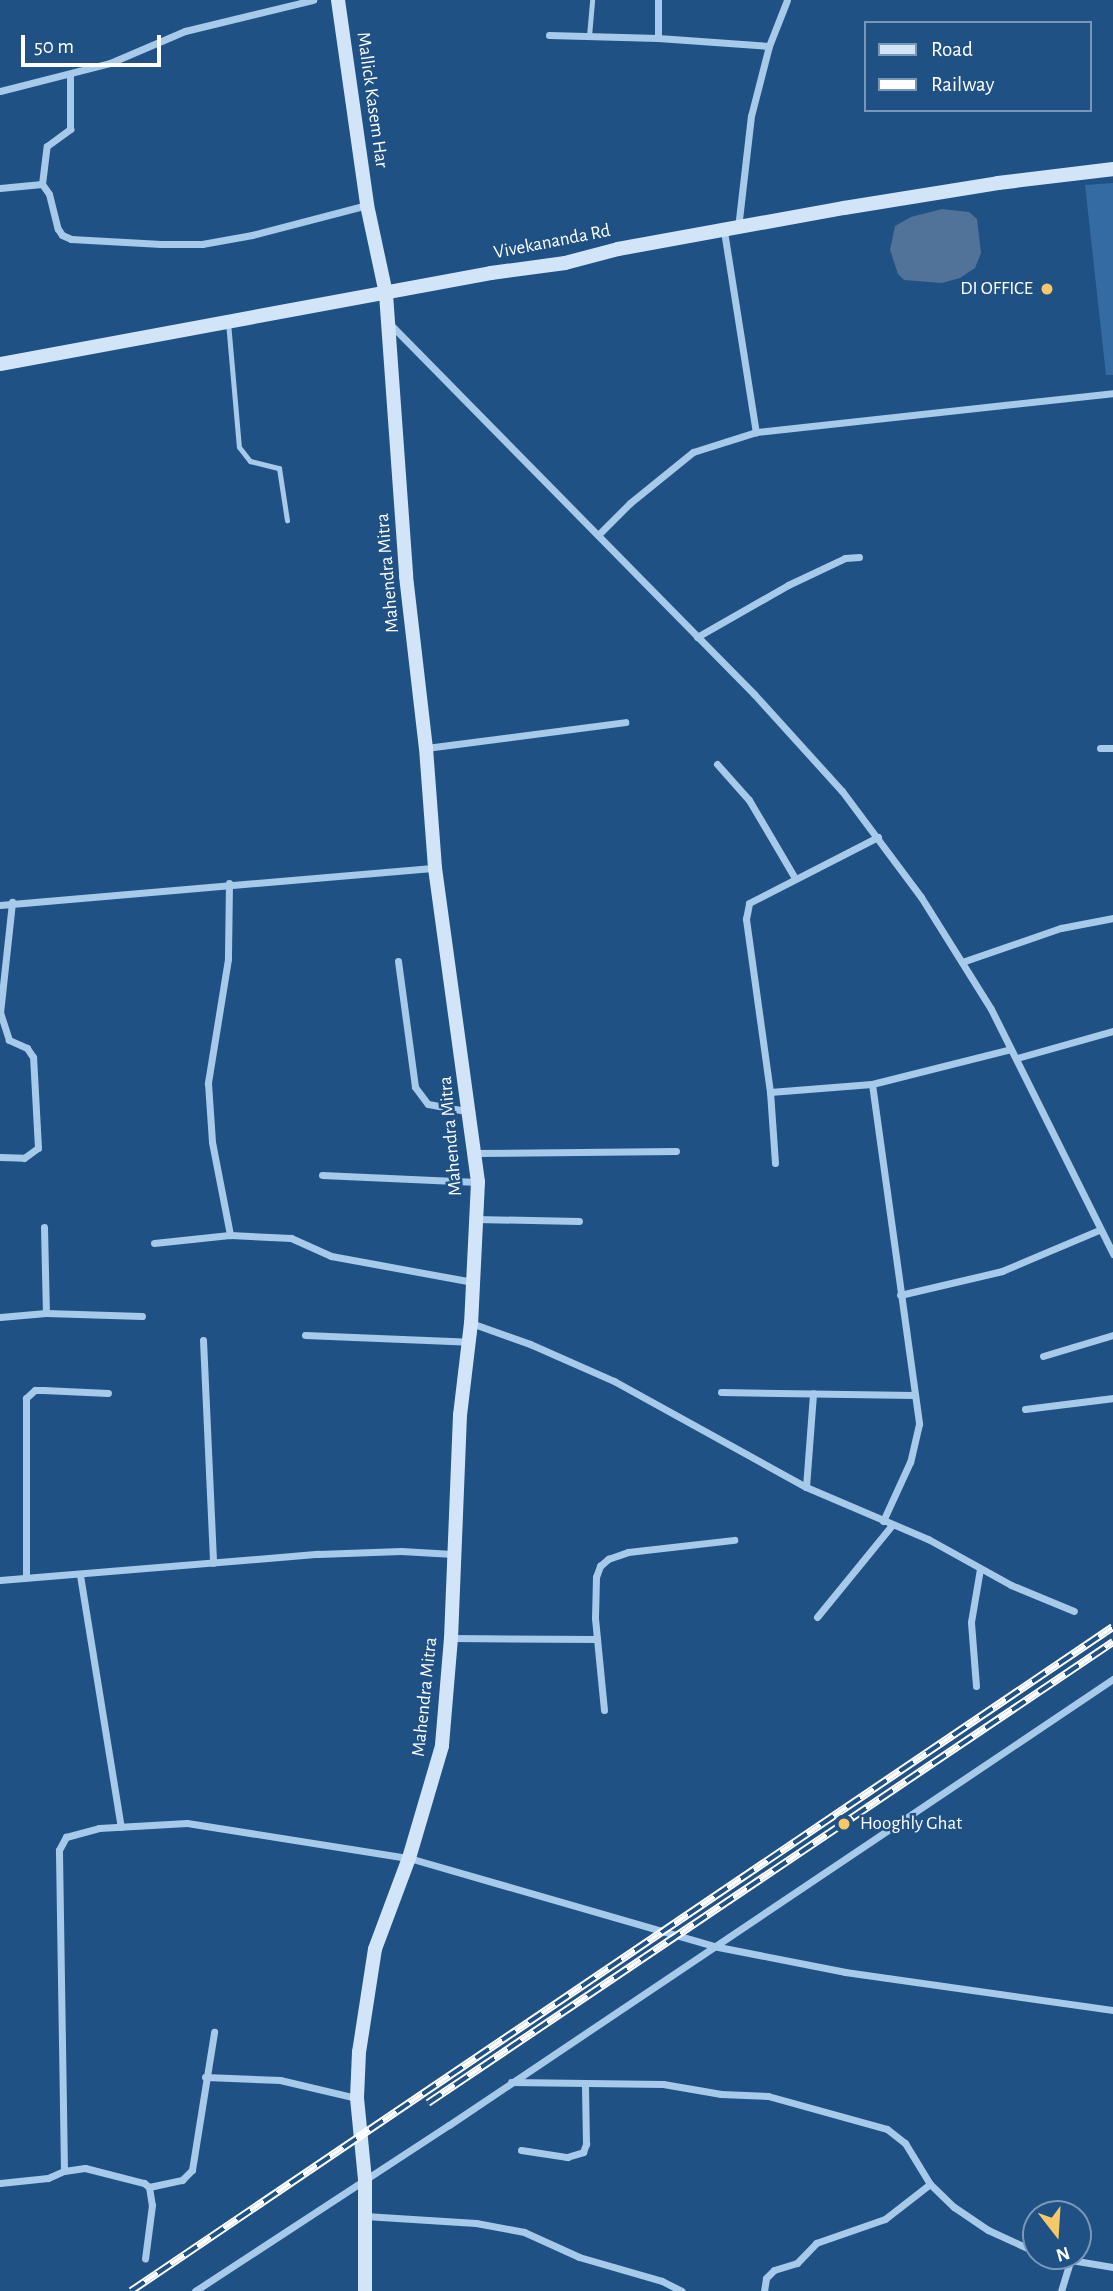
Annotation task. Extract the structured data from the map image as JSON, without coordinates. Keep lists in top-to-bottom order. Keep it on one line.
{"streets":{"main road":["Mallick Kasem Har","Vivekananda Rd","Mahendra Mitra"]},"crossings":[["Mallick Kasem Har","Mahendra Mitra"],["Vivekananda Rd","Mahendra Mitra"]],"places":["DI OFFICE","Hooghly Ghat"],"legend":["Road","Railway"],"scale_bar":"50 m","north":"bottom"}
